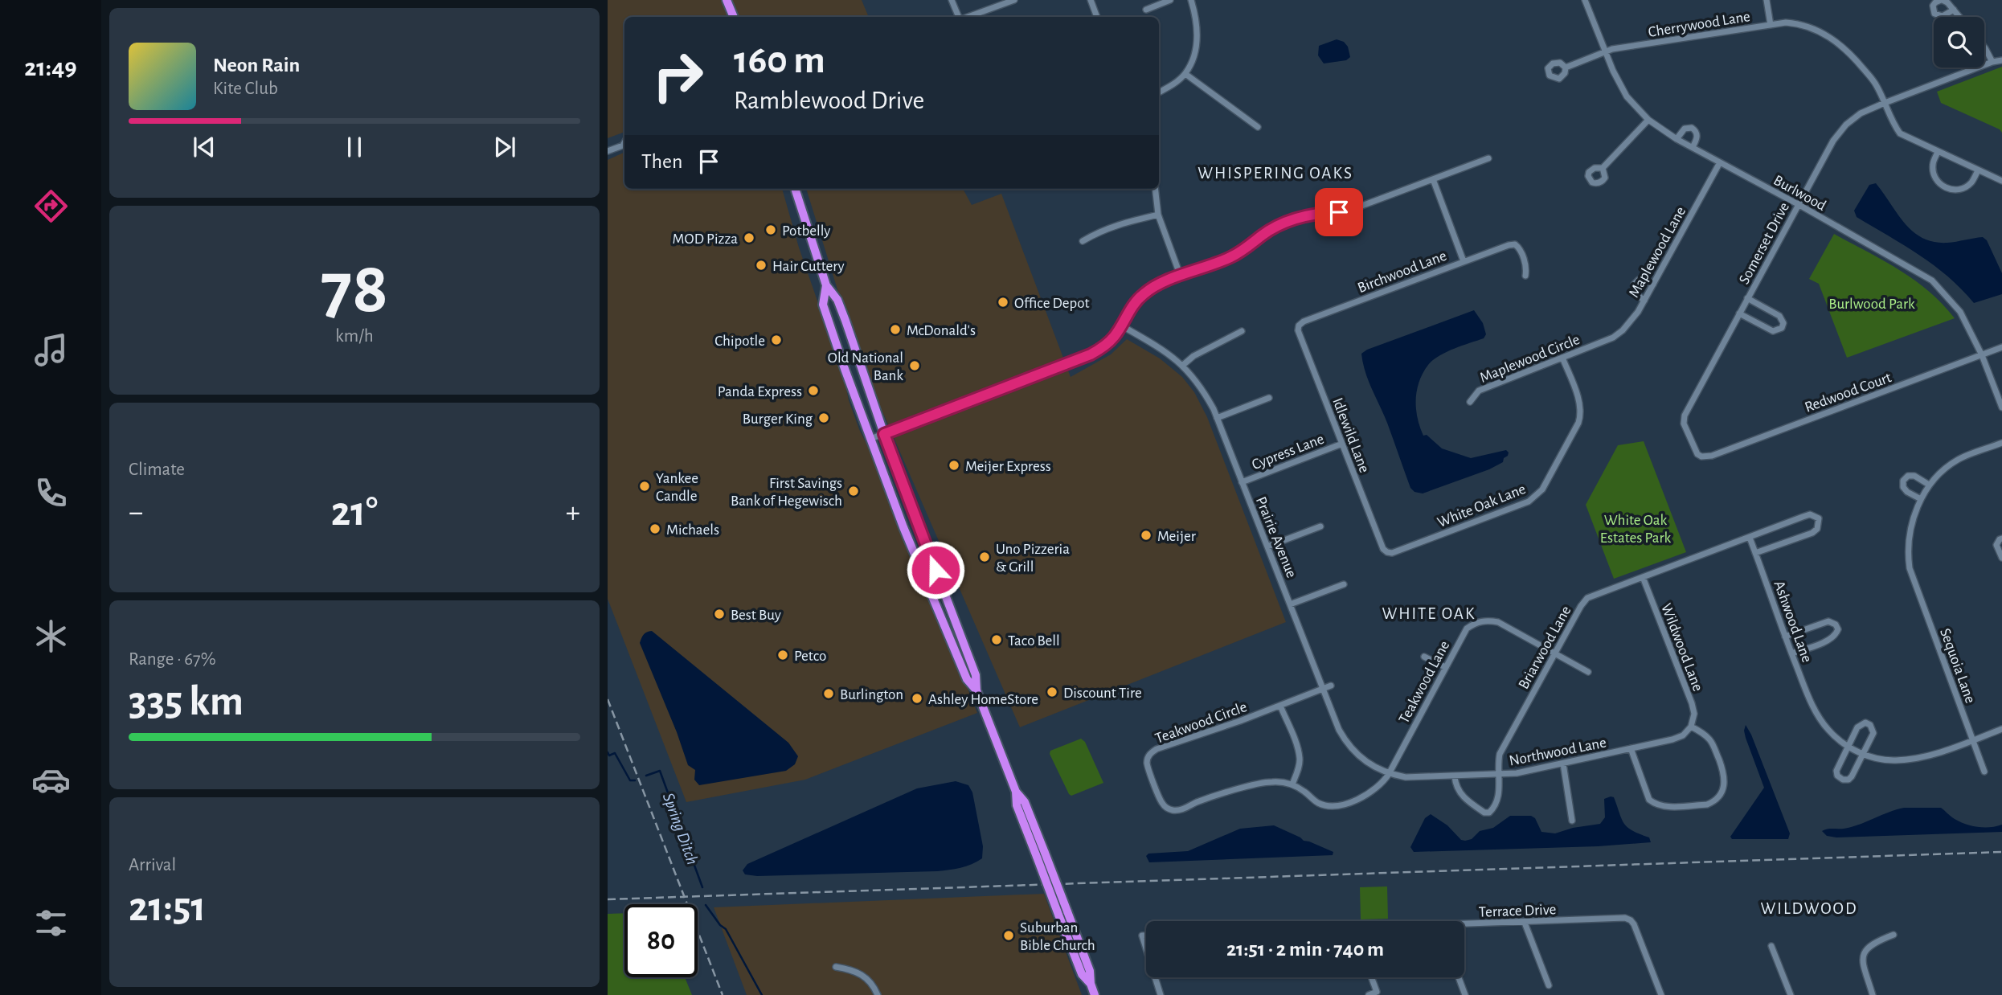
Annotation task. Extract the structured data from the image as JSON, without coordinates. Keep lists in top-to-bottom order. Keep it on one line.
{"streets":{"street":["Cherrywood Lane","Burlwood","Somerset Drive","Maplewood Lane","Birchwood Lane","Maplewood Circle","Redwood Court","Idlewild Lane","Cypress Lane","White Oak Lane","Prairie Avenue","Ashwood Lane","Briarwood Lane","Wildwood Lane","Sequoia Lane","Teakwood Lane","Teakwood Circle","Northwood Lane","Terrace Drive"]},"crossings":[["Cherrywood Lane","Burlwood"],["Cherrywood Lane","Somerset Drive"],["Burlwood","Somerset Drive"],["Burlwood","Maplewood Lane"],["Burlwood","Redwood Court"],["Somerset Drive","Redwood Court"],["Maplewood Lane","Maplewood Circle"],["Birchwood Lane","Idlewild Lane"],["Maplewood Circle","White Oak Lane"],["Idlewild Lane","Cypress Lane"],["Idlewild Lane","White Oak Lane"],["Cypress Lane","Prairie Avenue"],["Prairie Avenue","Teakwood Lane"],["Prairie Avenue","Teakwood Circle"],["Prairie Avenue","Northwood Lane"],["Ashwood Lane","Briarwood Lane"],["Ashwood Lane","Sequoia Lane"],["Briarwood Lane","Wildwood Lane"],["Briarwood Lane","Teakwood Lane"],["Briarwood Lane","Northwood Lane"],["Wildwood Lane","Northwood Lane"],["Teakwood Lane","Teakwood Circle"],["Teakwood Lane","Northwood Lane"],["Teakwood Circle","Northwood Lane"]],"districts":["WHISPERING OAKS","WHITE OAK","WILDWOOD"],"water":["Spring Ditch"],"parks":["Burlwood Park","White Oak Estates Park"],"places":["Potbelly","MOD Pizza","Hair Cuttery","Office Depot","McDonald's","Chipotle","Old National Bank","Panda Express","Burger King","Meijer Express","Yankee Candle","First Savings Bank of Hegewisch","Michaels","Meijer","Uno Pizzeria & Grill","Best Buy","Taco Bell","Petco","Discount Tire","Burlington","Ashley HomeStore","Suburban Bible Church"],"page":{"tabs":"21:49","turn":["160 m","Ramblewood Drive"],"song":["Neon Rain","Kite Club"],"then":"Then","tile":[["78","km/h"],"Climate",["Range · 67%","335 km"],["Arrival","21:51"]],"heat":["−","21°","+"],"limit":"80","trip":"21:51 · 2 min · 740 m"}}
